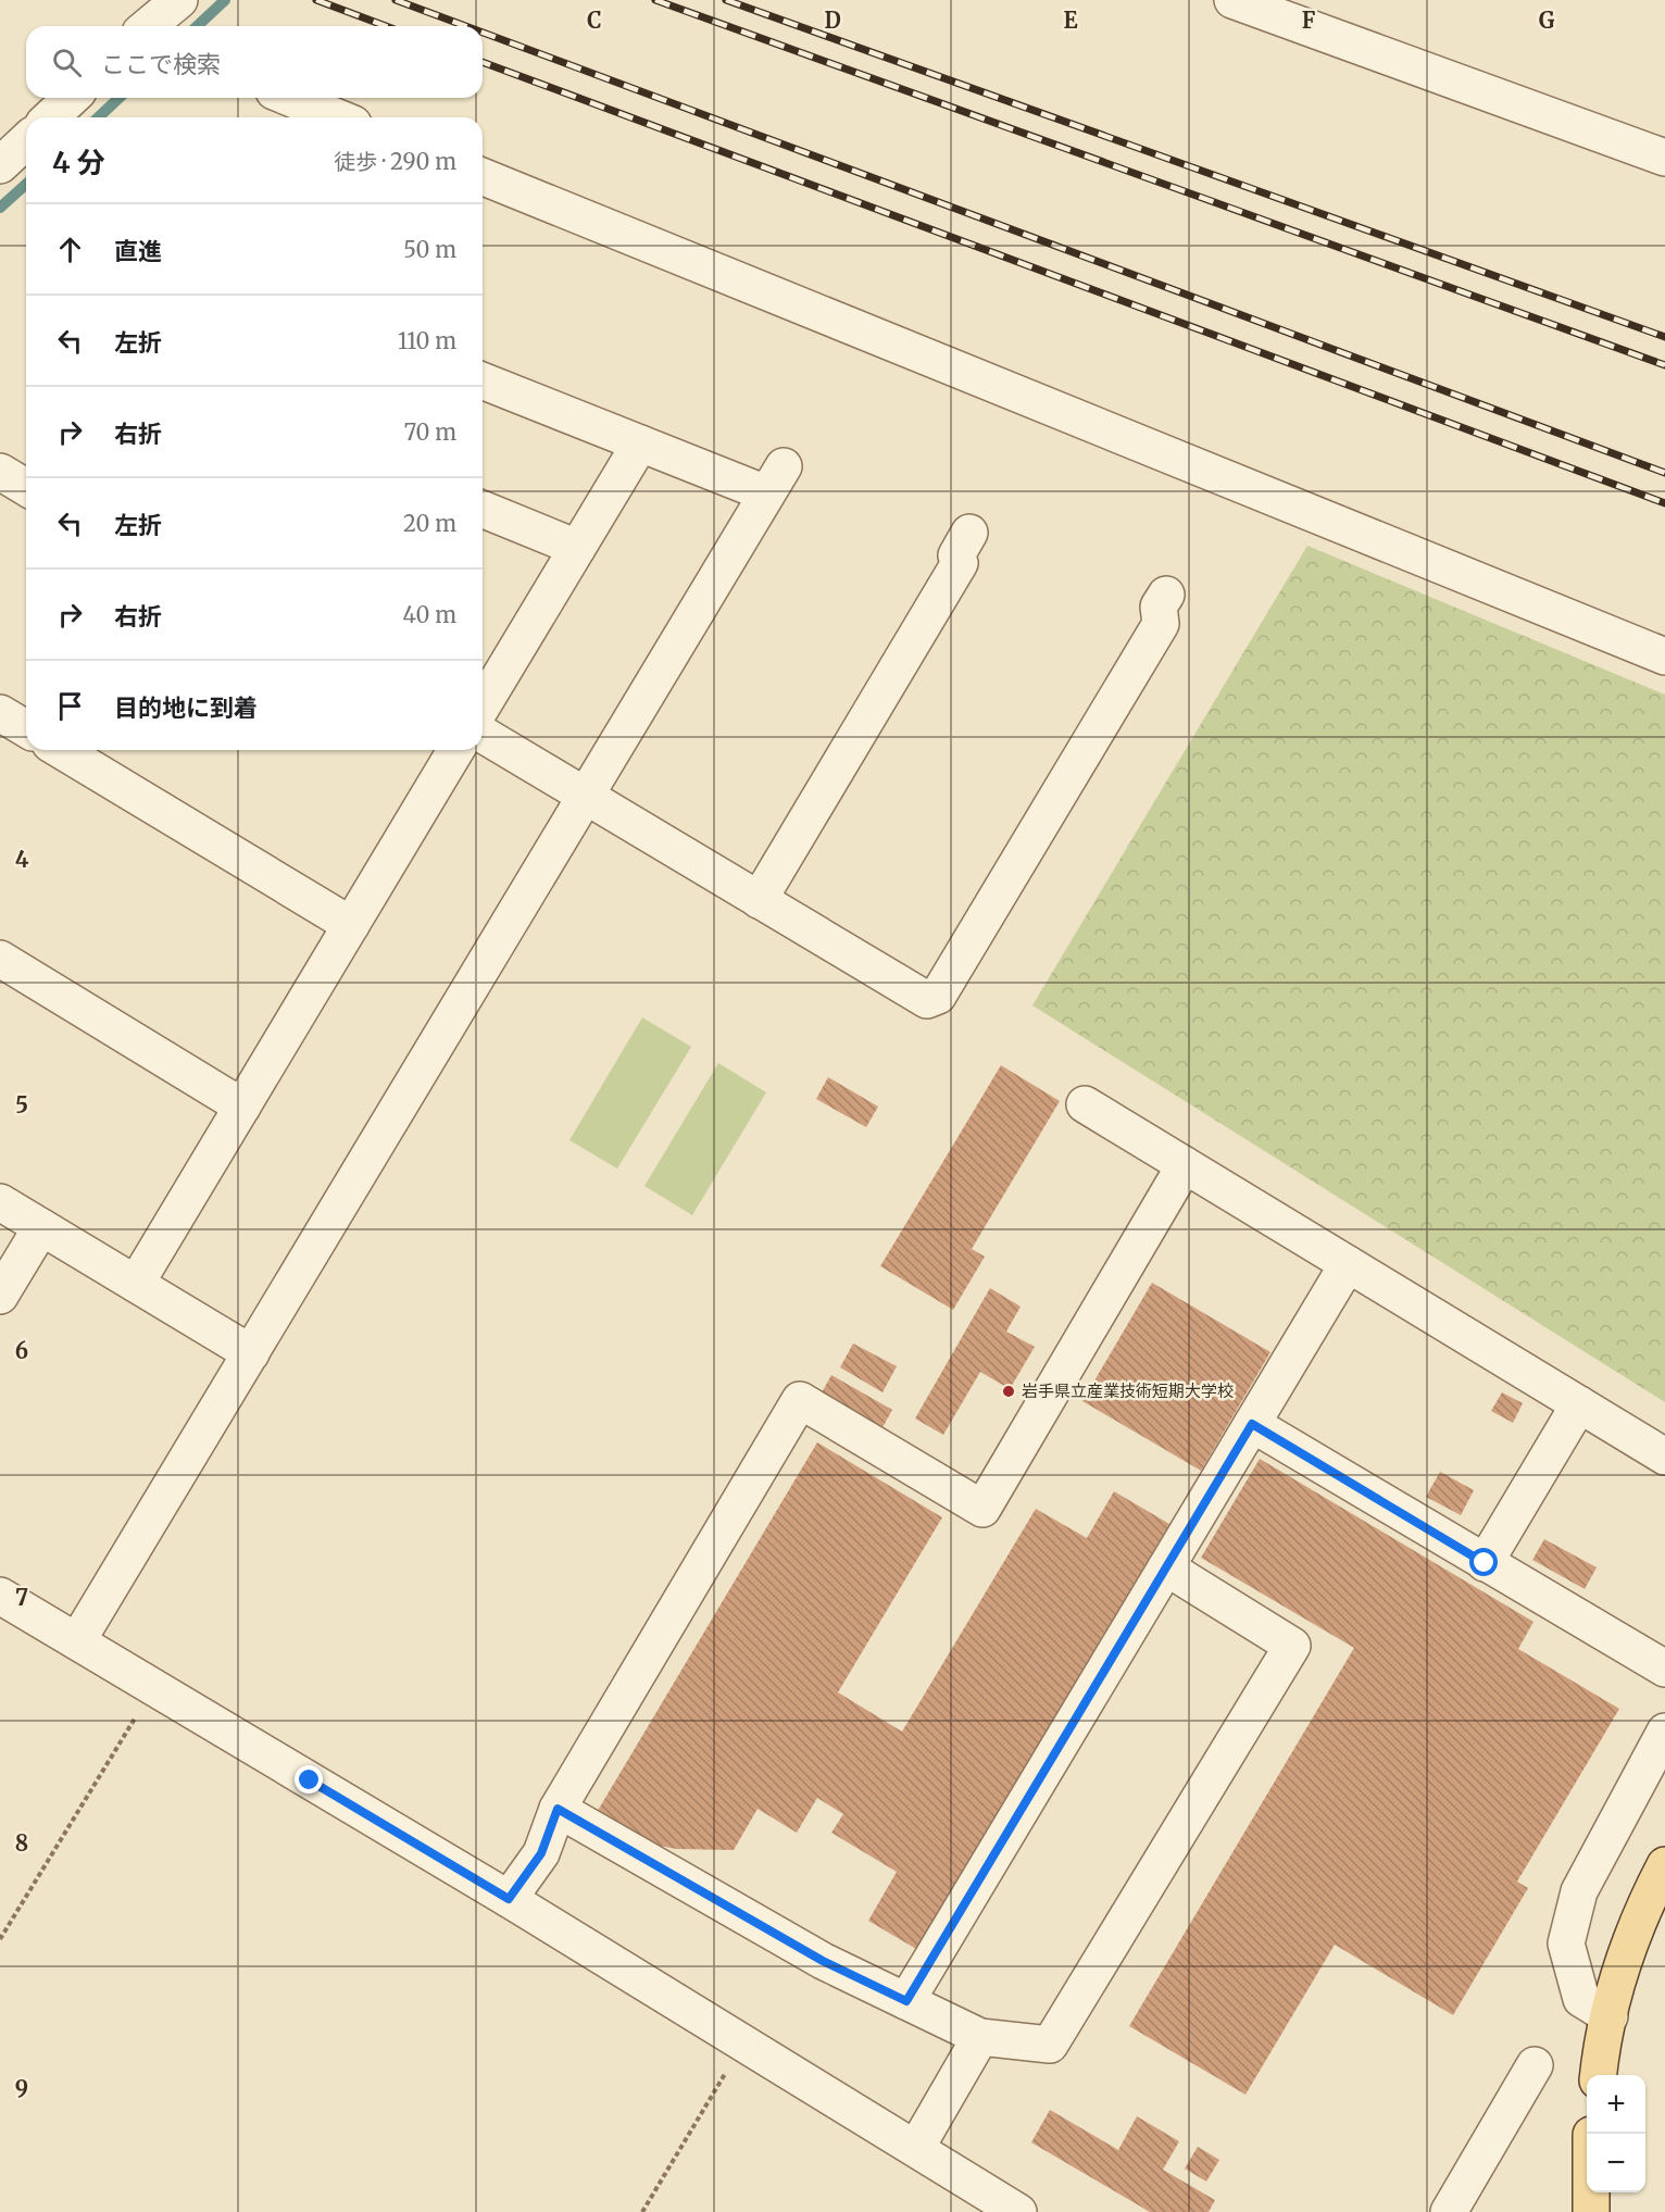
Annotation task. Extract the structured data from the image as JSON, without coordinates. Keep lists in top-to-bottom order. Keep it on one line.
{"places":["岩手県立産業技術短期大学校"],"page":{"search":"ここで検索","heading":["4 分","徒歩 · 290 m"],"list":[["直進","50 m"],["左折","110 m"],["右折","70 m"],["左折","20 m"],["右折","40 m"],"目的地に到着"],"map_buttons":["+","−"]},"grid":{"columns":["C","D","E","F","G"],"rows":["4","5","6","7","8","9"]}}
